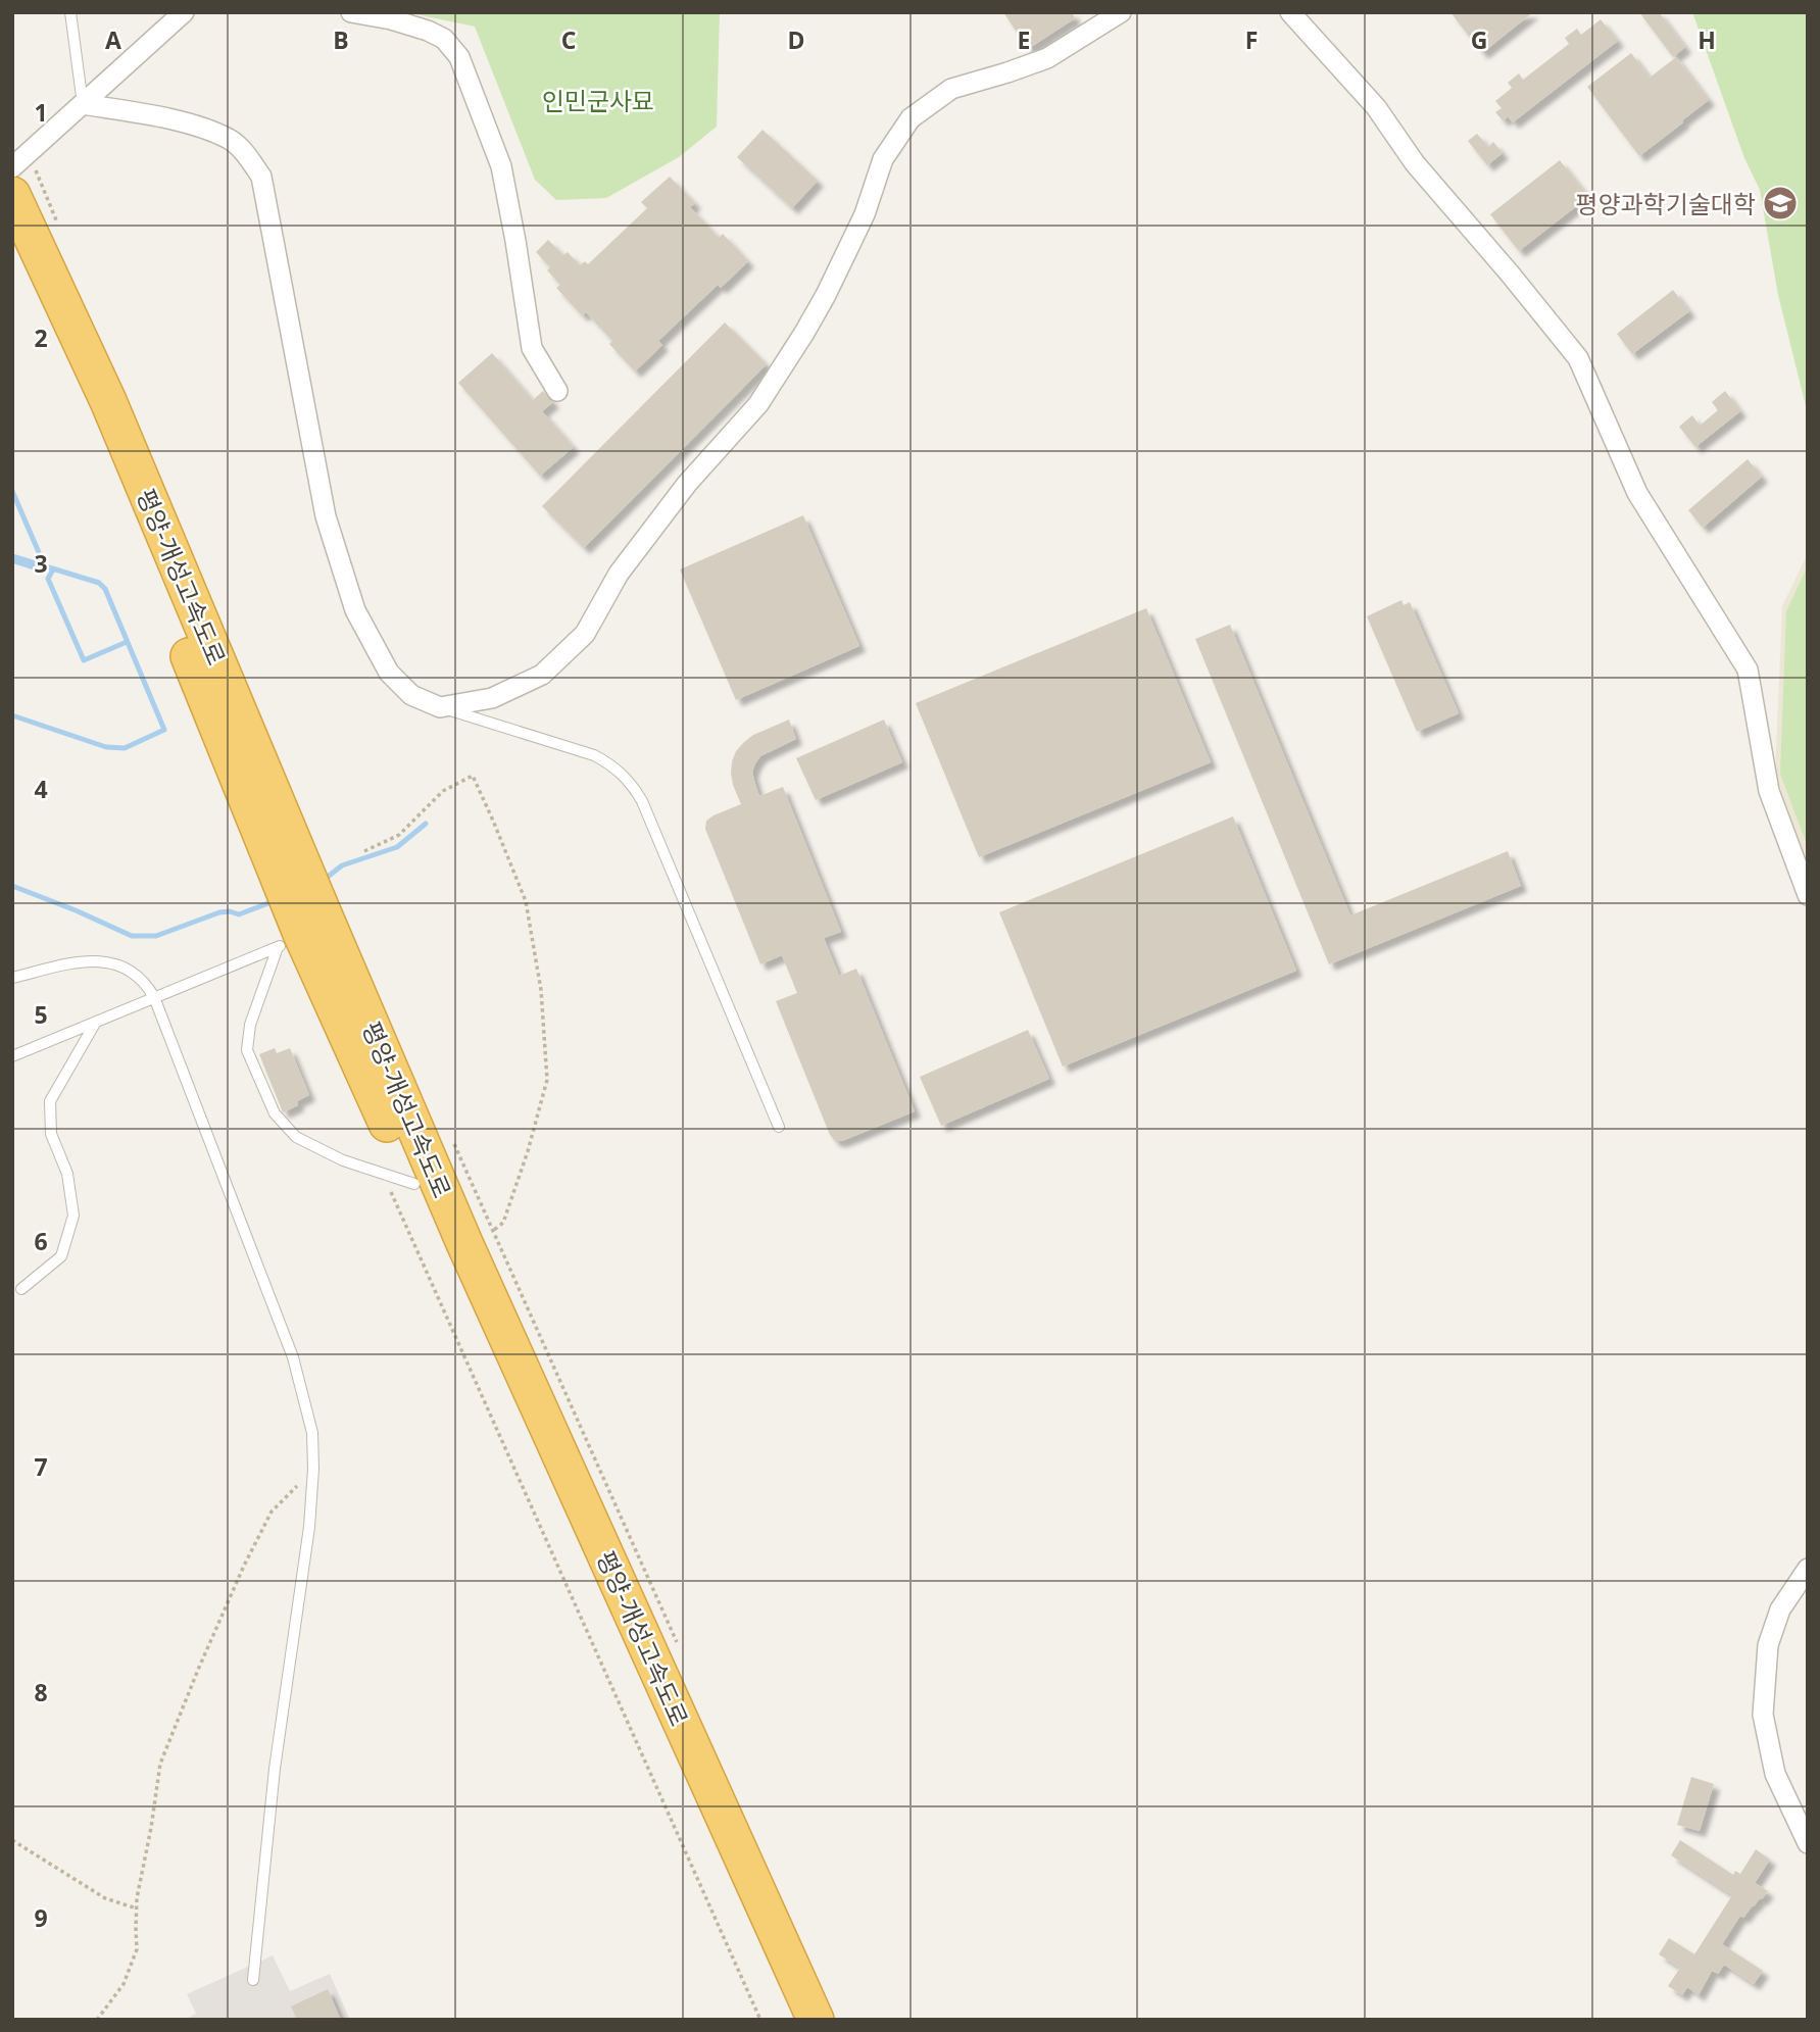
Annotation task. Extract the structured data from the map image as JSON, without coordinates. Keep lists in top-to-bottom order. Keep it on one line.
{"streets":{"highway":["평양-개성고속도로"]},"parks":["인민군사묘"],"places":{"school or university":["평양과학기술대학"]},"grid":{"columns":["A","B","C","D","E","F","G","H"],"rows":["1","2","3","4","5","6","7","8","9"]}}
